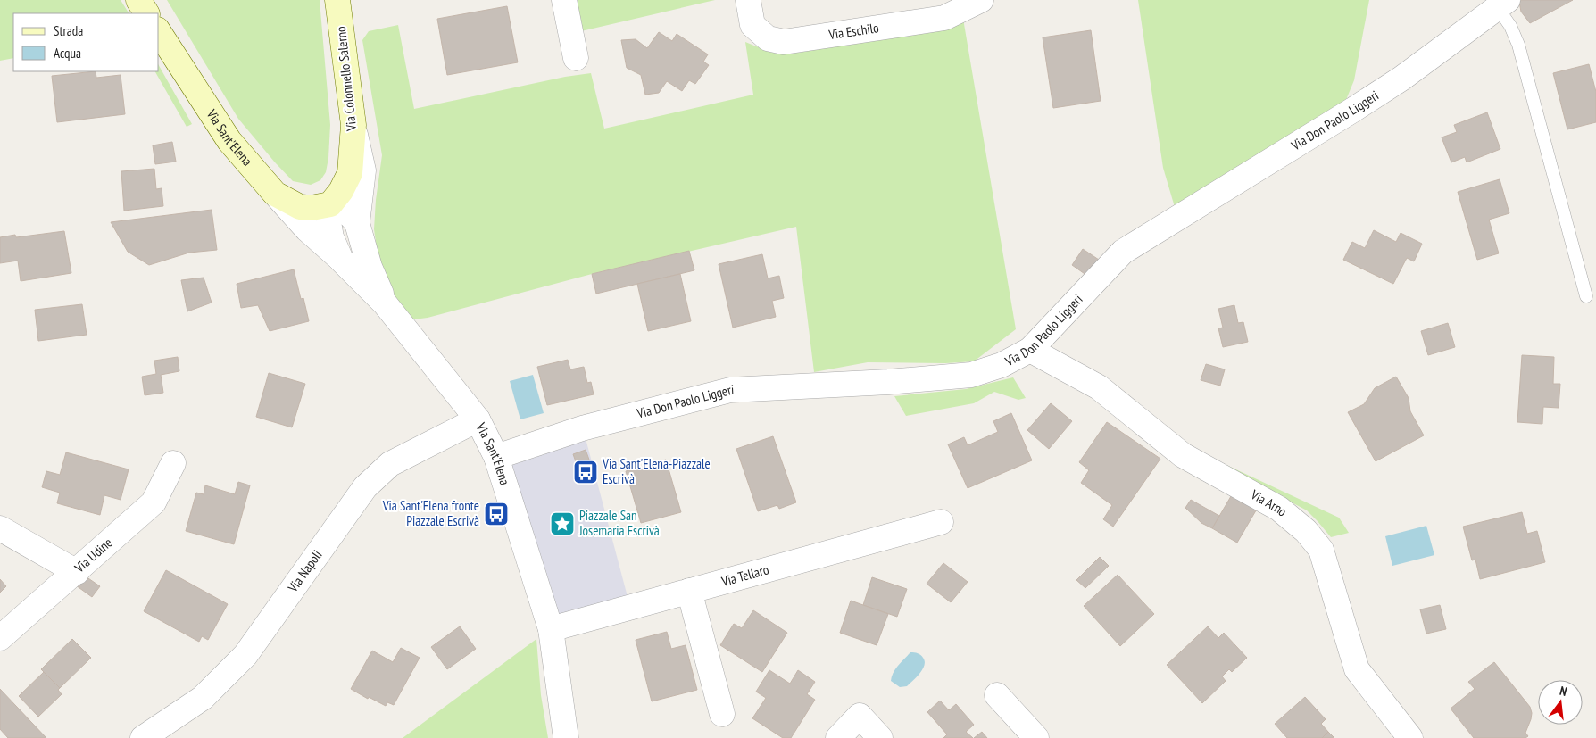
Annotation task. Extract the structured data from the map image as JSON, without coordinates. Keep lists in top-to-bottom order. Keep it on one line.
{"streets":{"main road":["Via Colonnello Salerno","Via Sant'Elena"],"street":["Via Eschilo","Via Don Paolo Liggeri","Via Arno","Via Udine","Via Napoli","Via Tellaro"]},"crossings":[["Via Colonnello Salerno","Via Sant'Elena"],["Via Don Paolo Liggeri","Via Sant'Elena"],["Via Don Paolo Liggeri","Via Arno"],["Via Sant'Elena","Via Napoli"],["Via Sant'Elena","Via Tellaro"]],"places":{"bus stop":["Via Sant'Elena-Piazzale Escrivà","Via Sant'Elena fronte Piazzale Escrivà"],"place":["Piazzale San Josemaria Escrivà"]},"legend":["Strada","Acqua"],"north":"top"}
